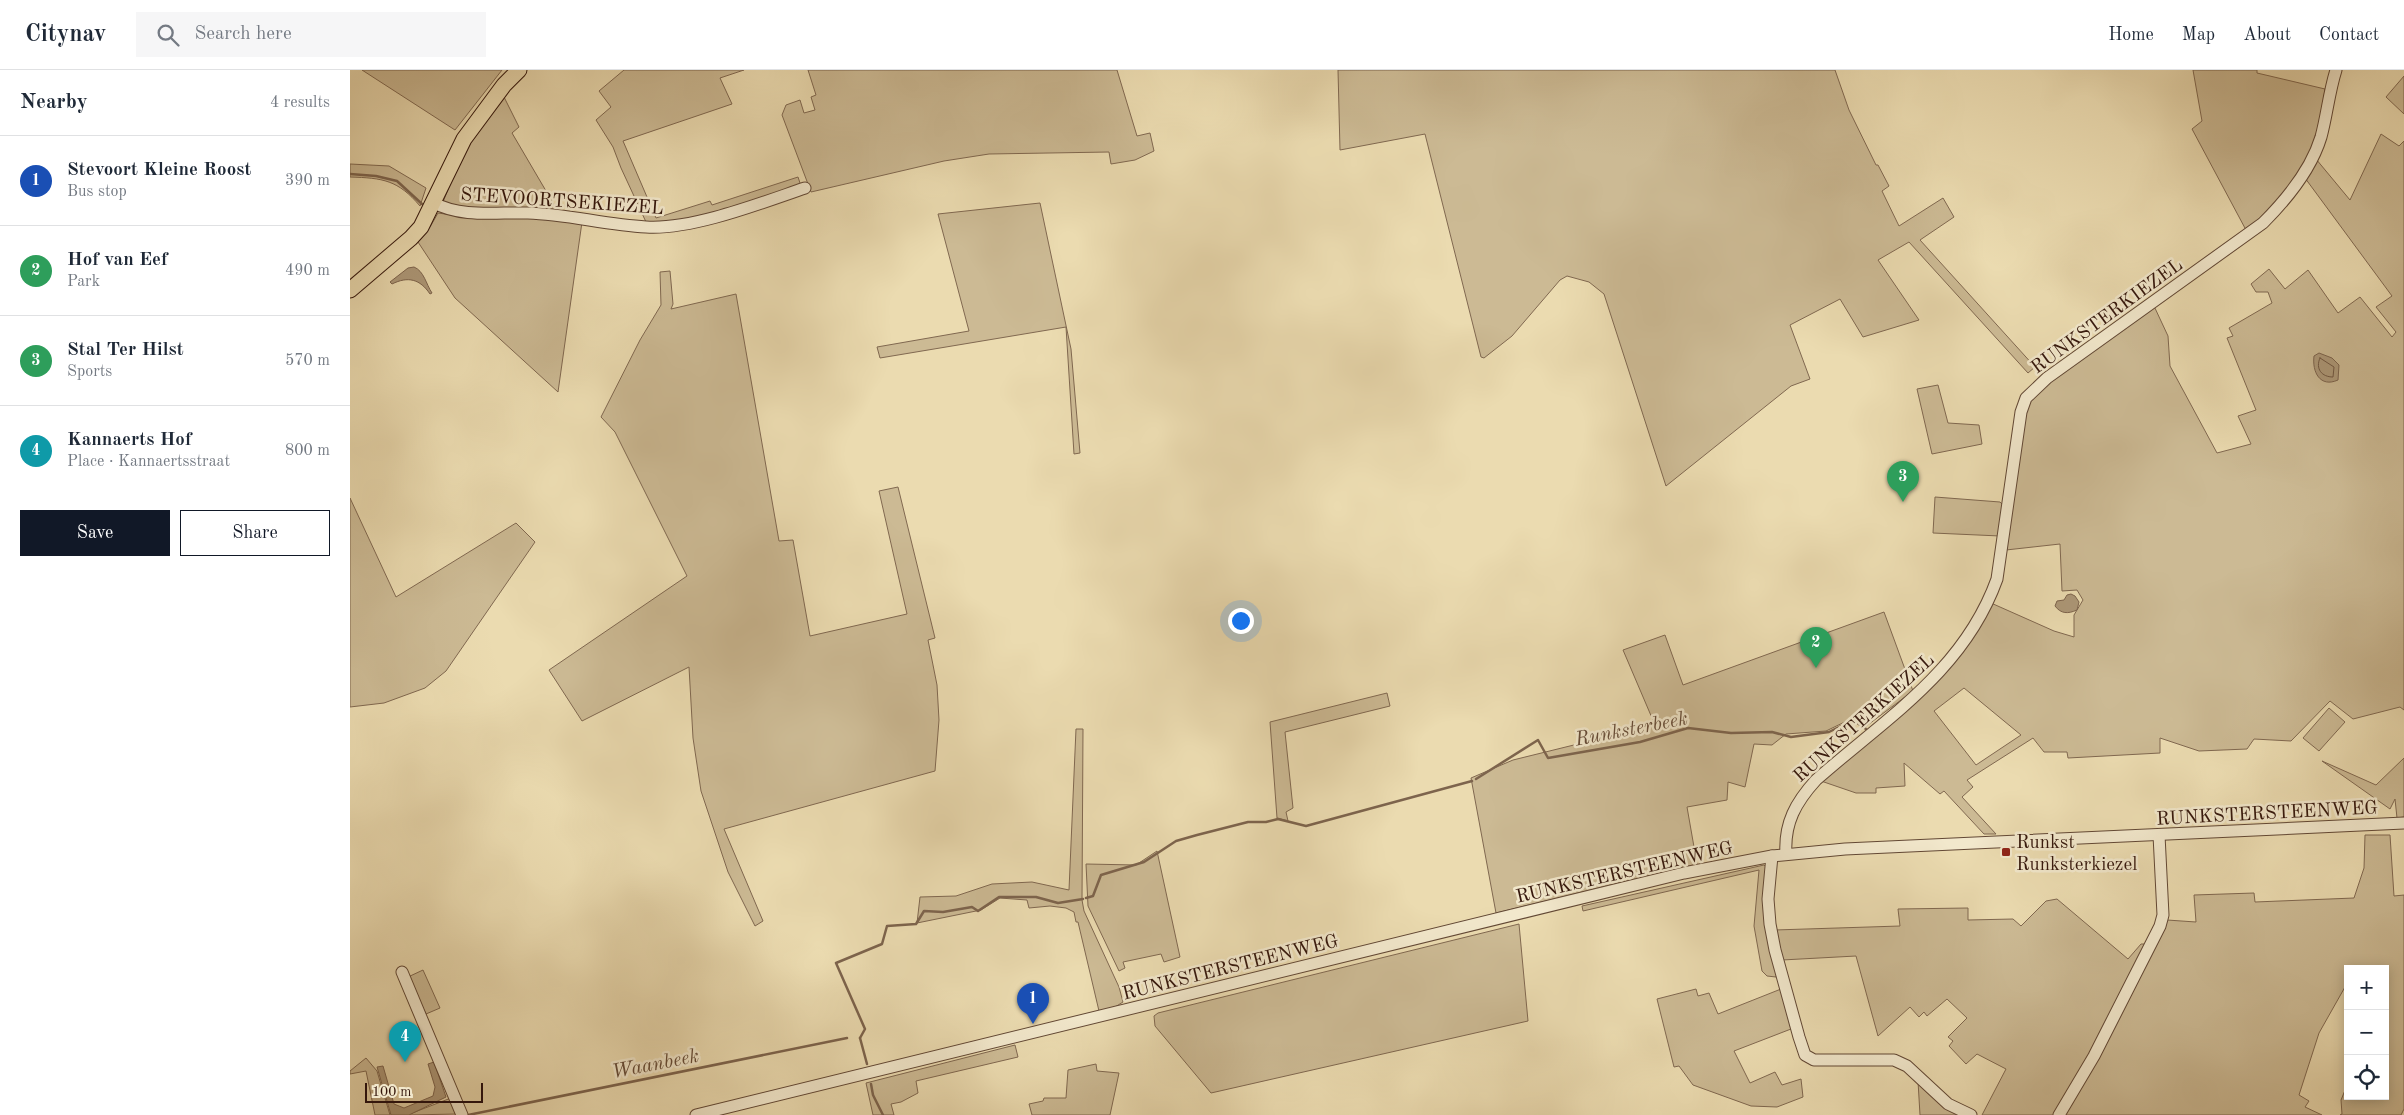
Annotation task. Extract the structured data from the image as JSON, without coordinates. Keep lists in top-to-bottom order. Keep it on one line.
{"streets":{"street":["STEVOORTSEKIEZEL","RUNKSTERKIEZEL","RUNKSTERSTEENWEG"]},"crossings":[["RUNKSTERKIEZEL","RUNKSTERSTEENWEG"]],"water":["Runksterbeek","Waanbeek"],"places":{"transit":["Runkst Runksterkiezel"]},"scale_bar":"100 m","page":{"header":"Citynav","search":"Search here","nav":["Home","Map","About","Contact"],"heading":["Nearby","4 results"],"list":[{"mark":"1","name":"Stevoort Kleine Roost","note":"Bus stop","value":"390 m"},{"mark":"2","name":"Hof van Eef","note":"Park","value":"490 m"},{"mark":"3","name":"Stal Ter Hilst","note":"Sports","value":"570 m"},{"mark":"4","name":"Kannaerts Hof","note":"Place · Kannaertsstraat","value":"800 m"}],"pins":["3","2","1","4"],"buttons":["Save","Share"],"map_buttons":["+","−"],"scale":"100 m"}}
